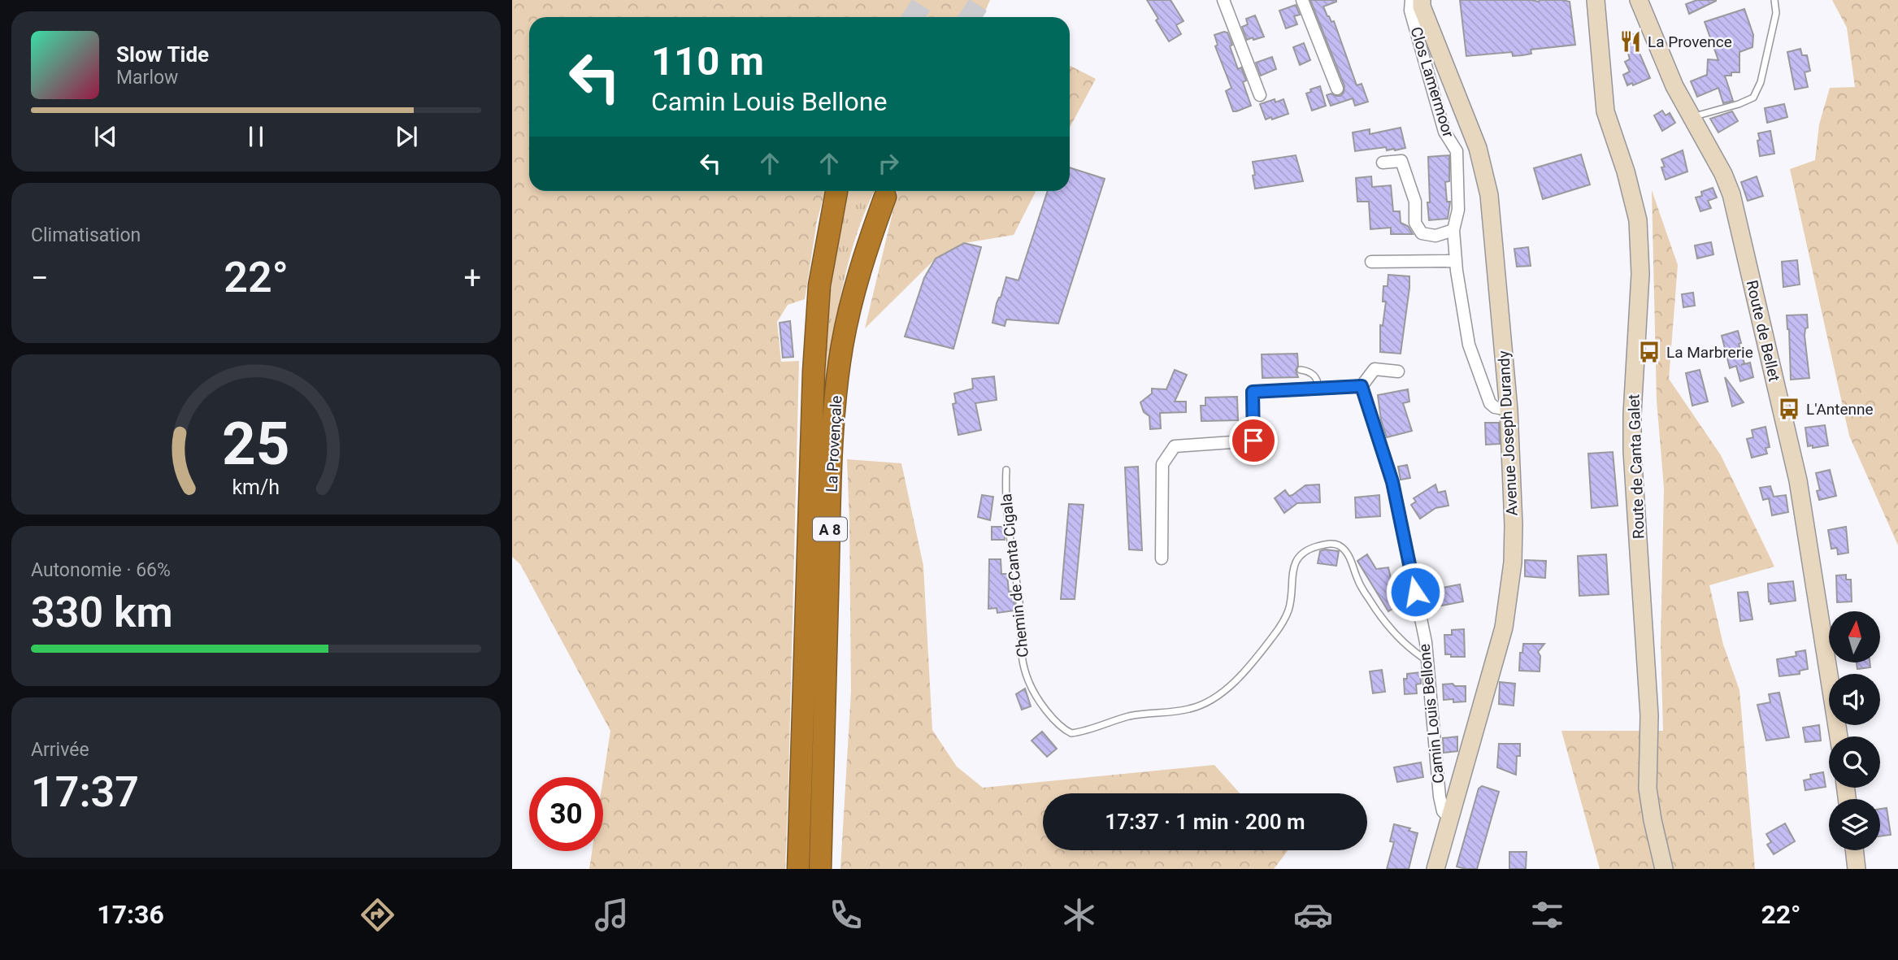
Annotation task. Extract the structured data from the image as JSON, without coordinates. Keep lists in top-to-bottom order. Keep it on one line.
{"streets":{"highway":["La Provençale","A 8"],"street":["Clos Lamermoor","Route de Bellet","Avenue Joseph Durandy","Route de Canta Galet","Camin Louis Bellone"],"lane":["Chemin de Canta Cigala"]},"crossings":[["Clos Lamermoor","Avenue Joseph Durandy"],["Avenue Joseph Durandy","Camin Louis Bellone"],["Chemin de Canta Cigala","Camin Louis Bellone"]],"places":{"restaurant":["La Provence"],"bus stop":["La Marbrerie","L'Antenne"]},"north":"top","page":{"turn":["110 m","Camin Louis Bellone"],"song":["Slow Tide","Marlow"],"tile":["Climatisation",["Autonomie · 66%","330 km"],["Arrivée","17:37"]],"heat":["−","22°","+"],"limit":"30","trip":"17:37 · 1 min · 200 m","tabs":["17:36","22°"],"gauge":["25","km/h"]}}
